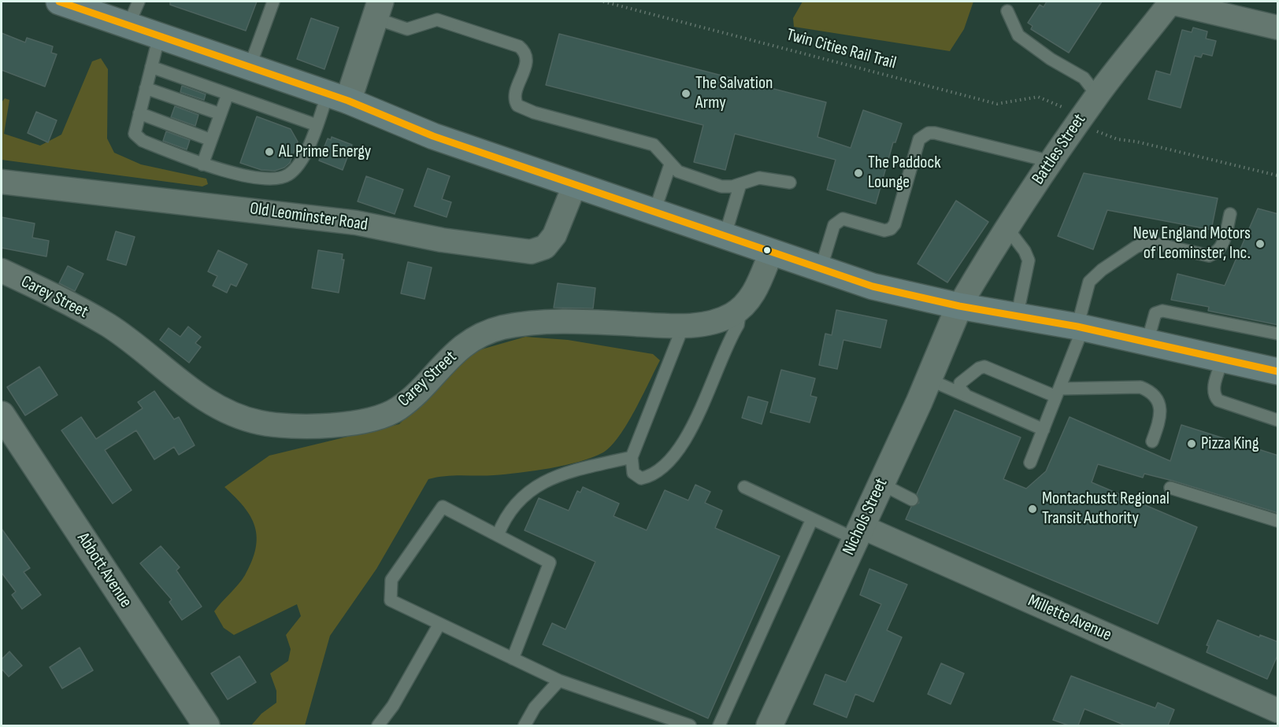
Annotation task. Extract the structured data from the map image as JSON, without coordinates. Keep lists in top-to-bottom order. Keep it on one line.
{"streets":{"main road":["Nichols Street","Abbott Avenue"],"street":["Battles Street","Old Leominster Road","Carey Street","Millette Avenue"],"path":["Twin Cities Rail Trail"]},"crossings":[["Battles Street","Nichols Street"],["Nichols Street","Millette Avenue"]],"places":["The Salvation Army","AL Prime Energy","The Paddock Lounge","New England Motors of Leominster, Inc.","Pizza King","Montachustt Regional Transit Authority"]}
